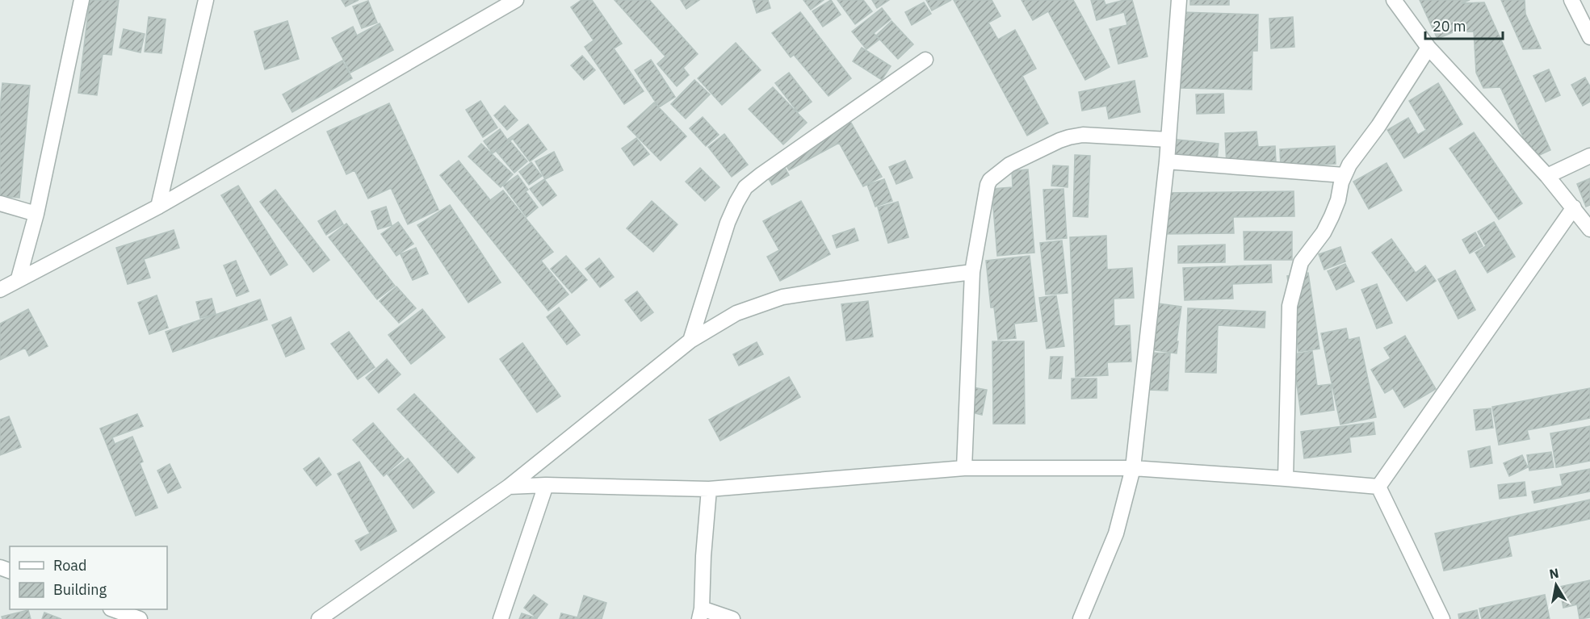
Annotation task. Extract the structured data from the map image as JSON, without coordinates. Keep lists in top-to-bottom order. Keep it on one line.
{"legend":["Road","Building"],"scale_bar":"20 m","north":"top"}
